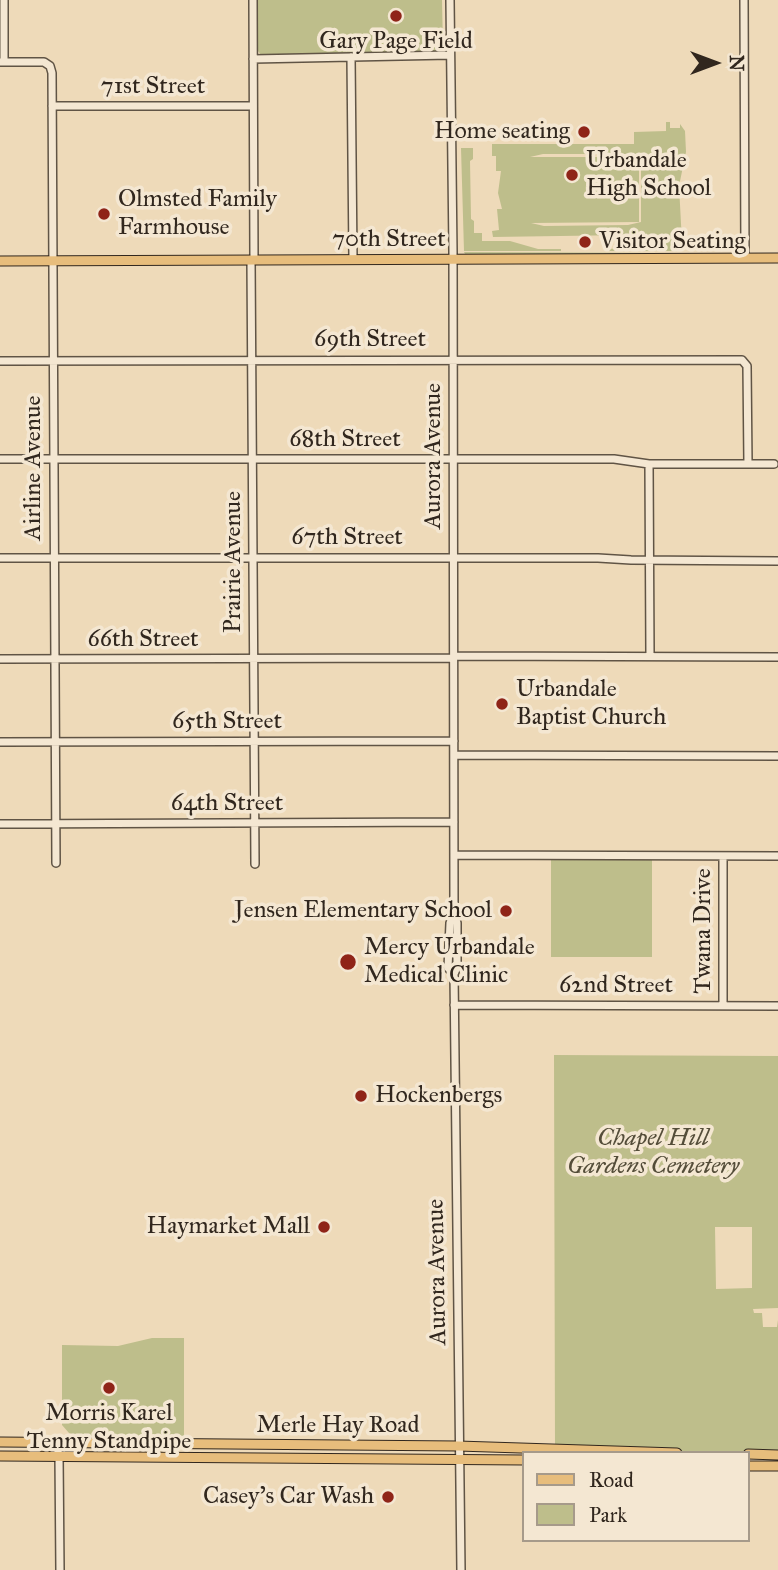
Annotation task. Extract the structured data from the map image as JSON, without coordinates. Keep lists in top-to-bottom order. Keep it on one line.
{"streets":{"main road":["70th Street","Merle Hay Road"],"street":["71st Street","69th Street","68th Street","Aurora Avenue","Airline Avenue","67th Street","Prairie Avenue","66th Street","65th Street","64th Street","Twana Drive","62nd Street"]},"crossings":[["71st Street","Airline Avenue"],["71st Street","Prairie Avenue"],["70th Street","Aurora Avenue"],["70th Street","Airline Avenue"],["70th Street","Prairie Avenue"],["69th Street","68th Street"],["69th Street","Aurora Avenue"],["69th Street","Airline Avenue"],["69th Street","Prairie Avenue"],["68th Street","Aurora Avenue"],["68th Street","Airline Avenue"],["68th Street","Prairie Avenue"],["Aurora Avenue","67th Street"],["Aurora Avenue","66th Street"],["Aurora Avenue","65th Street"],["Aurora Avenue","64th Street"],["Aurora Avenue","62nd Street"],["Aurora Avenue","Merle Hay Road"],["Airline Avenue","67th Street"],["Airline Avenue","66th Street"],["Airline Avenue","65th Street"],["Airline Avenue","64th Street"],["67th Street","Prairie Avenue"],["Prairie Avenue","66th Street"],["Prairie Avenue","65th Street"],["Prairie Avenue","64th Street"],["Twana Drive","62nd Street"]],"parks":["Chapel Hill Gardens Cemetery"],"places":["Gary Page Field","Home seating","Urbandale High School","Olmsted Family Farmhouse","Visitor Seating","Urbandale Baptist Church","Jensen Elementary School","Mercy Urbandale Medical Clinic","Hockenbergs","Haymarket Mall","Morris Karel Tenny Standpipe","Casey's Car Wash"],"legend":["Road","Park"],"north":"right"}
